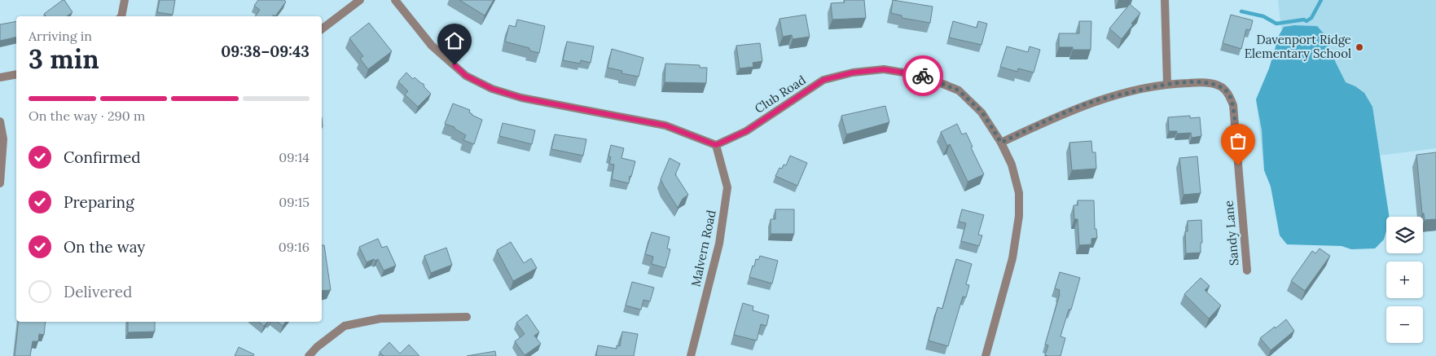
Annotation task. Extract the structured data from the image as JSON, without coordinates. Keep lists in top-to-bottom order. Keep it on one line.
{"streets":{"street":["Club Road","Sandy Lane","Malvern Road"]},"crossings":[["Club Road","Sandy Lane"],["Club Road","Malvern Road"]],"places":["Davenport Ridge Elementary School"],"page":{"heading":["3 min","Arriving in","09:38–09:43"],"bar":"On the way · 290 m","list":[["Confirmed","09:14"],["Preparing","09:15"],["On the way","09:16"],"Delivered"],"map_buttons":["+","−"]}}
